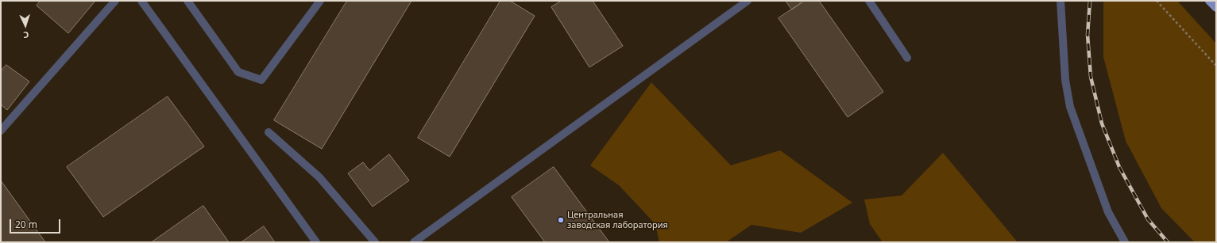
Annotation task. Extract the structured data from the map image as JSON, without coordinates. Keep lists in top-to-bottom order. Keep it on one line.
{"places":["Центральная заводская лаборатория"],"scale_bar":"20 m","north":"bottom"}
